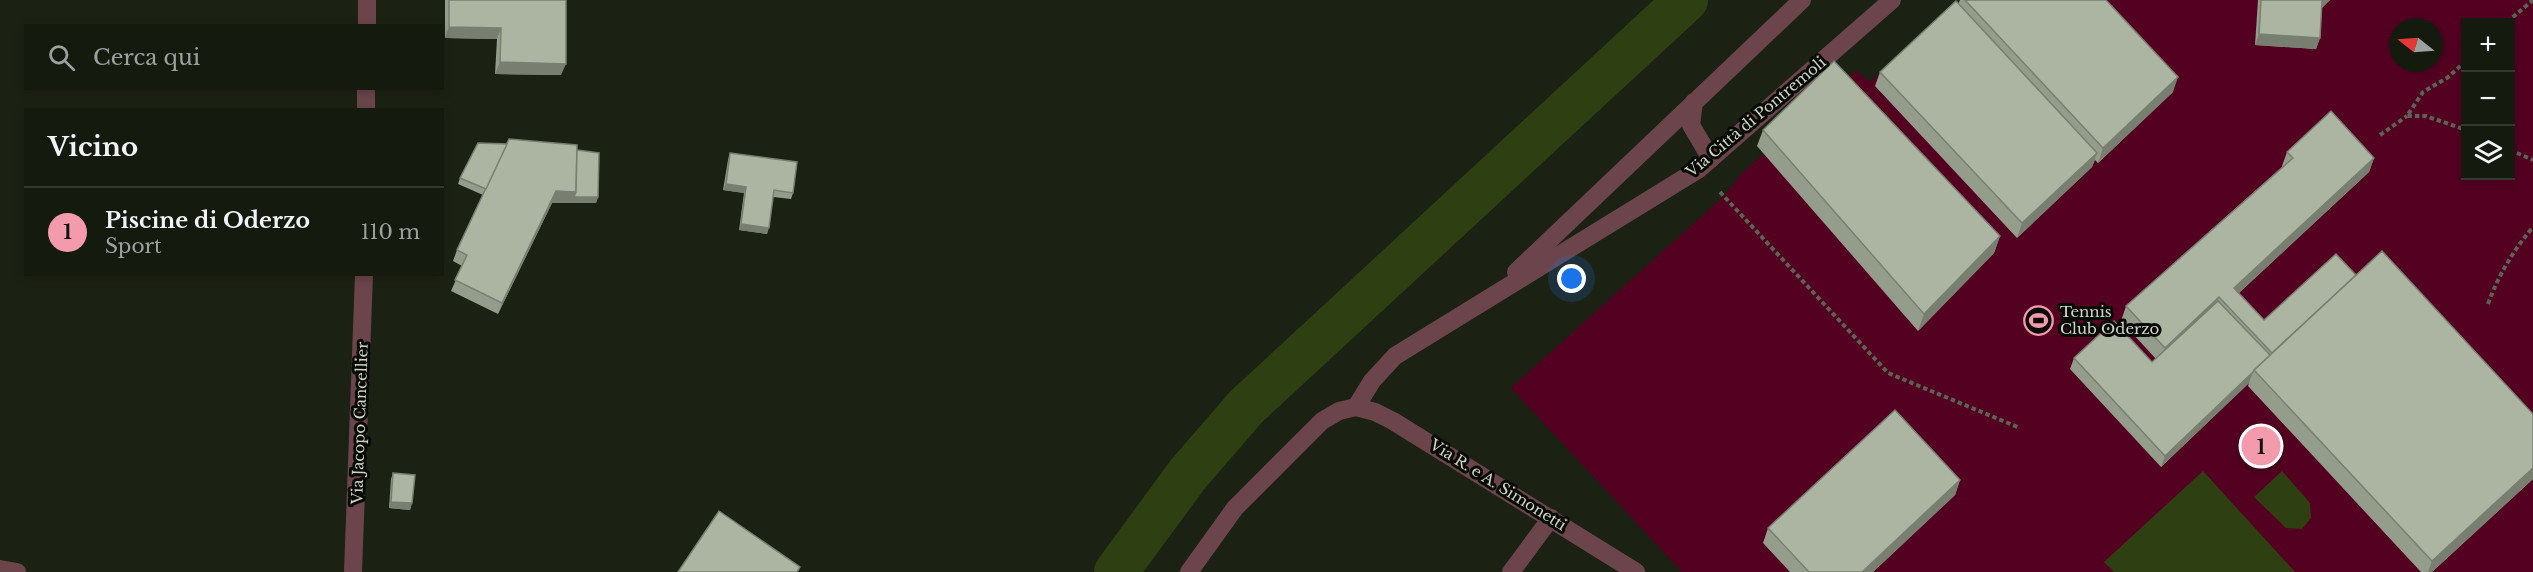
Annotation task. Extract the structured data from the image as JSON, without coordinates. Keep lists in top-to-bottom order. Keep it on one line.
{"streets":{"street":["Via Città di Pontremoli","Via Jacopo Cancellier","Via R. e A. Simonetti"]},"crossings":[["Via Città di Pontremoli","Via R. e A. Simonetti"]],"places":{"sports":["Tennis Club Oderzo"]},"north":"left","page":{"map_buttons":["+","−"],"search":"Cerca qui","heading":"Vicino","list":[{"mark":"1","name":"Piscine di Oderzo","note":"Sport","value":"110 m"}],"pins":"1"}}
